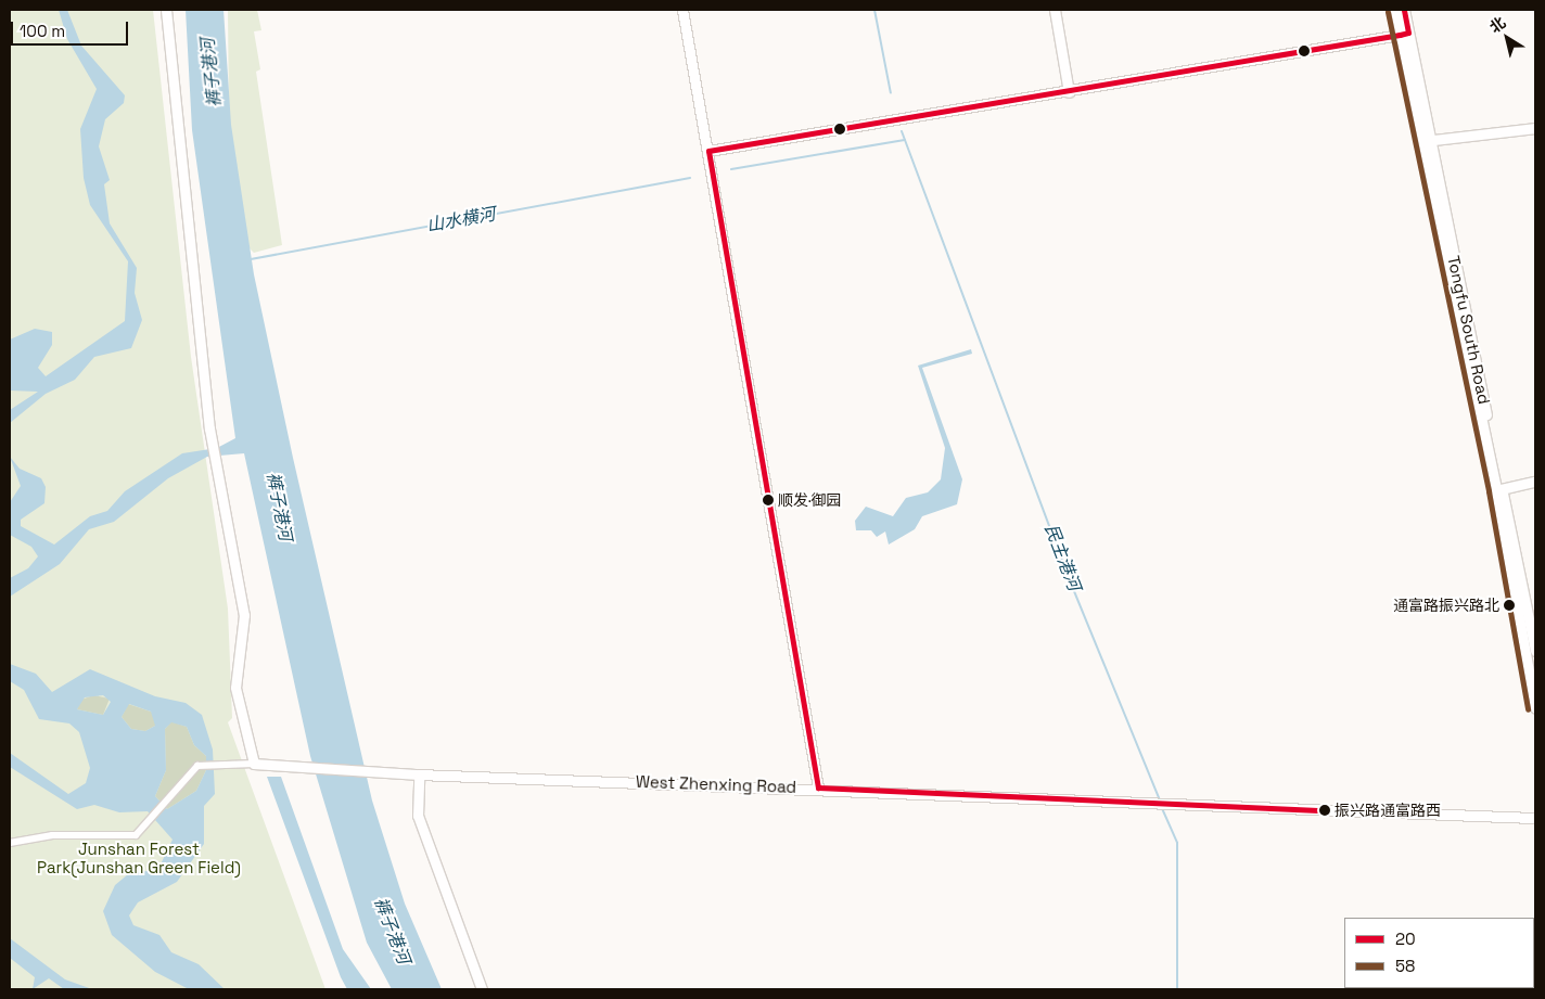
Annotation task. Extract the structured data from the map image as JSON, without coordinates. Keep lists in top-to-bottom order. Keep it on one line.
{"streets":{"street":["Tongfu South Road","West Zhenxing Road"]},"water":["裤子港河","山水横河","民主港河"],"parks":["Junshan Forest Park(Junshan Green Field)"],"places":["顺发·御园","通富路振兴路北","振兴路通富路西"],"lines":["transit line 20","transit line 58"],"legend":["20","58"],"scale_bar":"100 m","north":"top left"}
